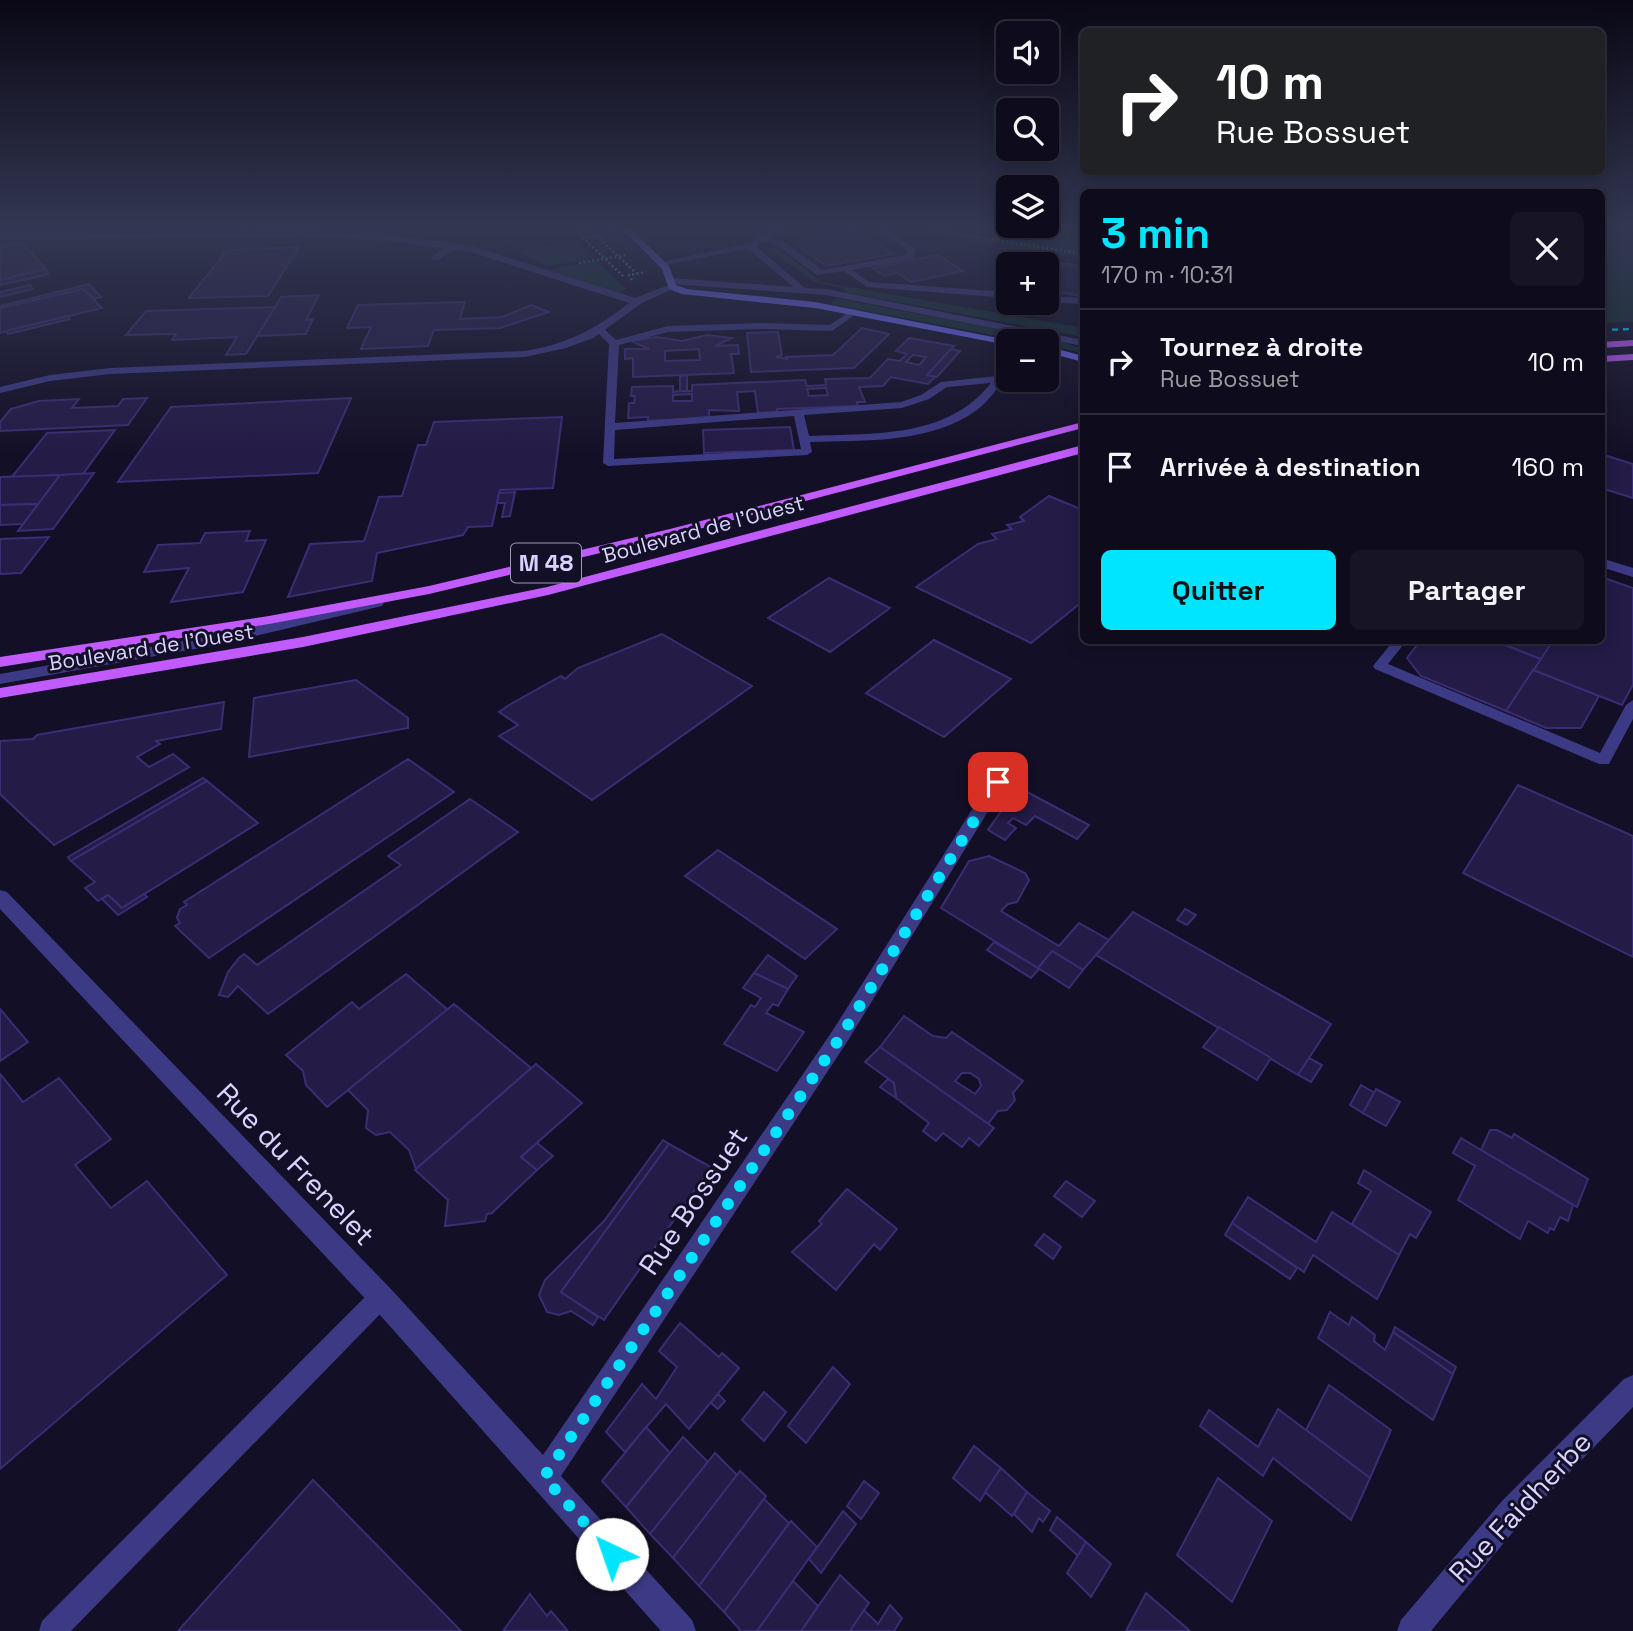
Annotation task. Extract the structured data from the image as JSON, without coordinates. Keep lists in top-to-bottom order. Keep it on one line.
{"streets":{"main road":["Boulevard de l'Ouest","M 48"],"street":["Rue du Frenelet","Rue Bossuet","Rue Faidherbe"]},"crossings":[["Rue du Frenelet","Rue Bossuet"]],"page":{"map_buttons":["+","−"],"turn":["10 m","Rue Bossuet"],"heading":["3 min","170 m · 10:31"],"list":[{"name":"Tournez à droite","note":"Rue Bossuet","value":"10 m"},{"name":"Arrivée à destination","value":"160 m"}],"buttons":["Quitter","Partager"]}}
